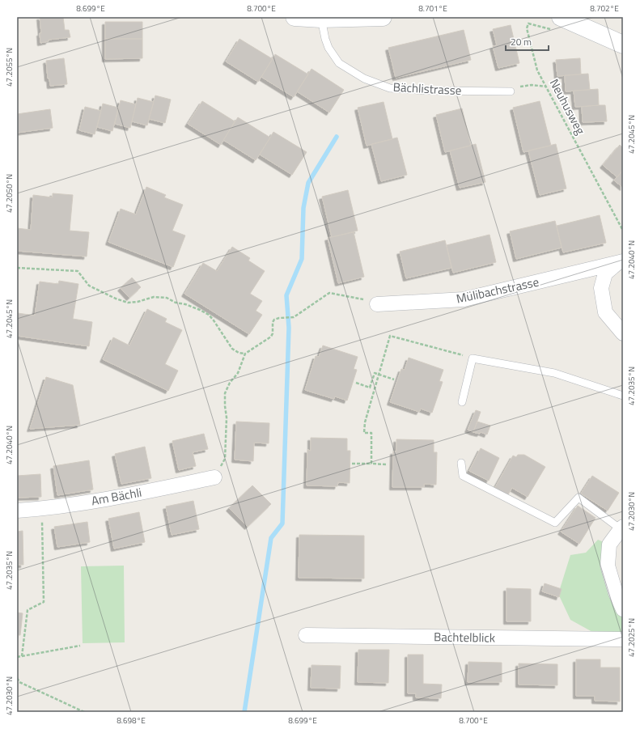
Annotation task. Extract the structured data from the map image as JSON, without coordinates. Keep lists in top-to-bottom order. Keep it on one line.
{"streets":{"street":["Mülibachstrasse","Am Bächli","Bachtelblick"],"lane":["Bächlistrasse"],"path":["Neuhusweg"]},"scale_bar":"20 m","coordinates":["8.699°E","8.700°E","8.701°E","8.702°E","47.2055°N","47.2045°N","47.2050°N","47.2040°N","47.2035°N","47.2030°N","47.2025°N","8.698°E"]}
